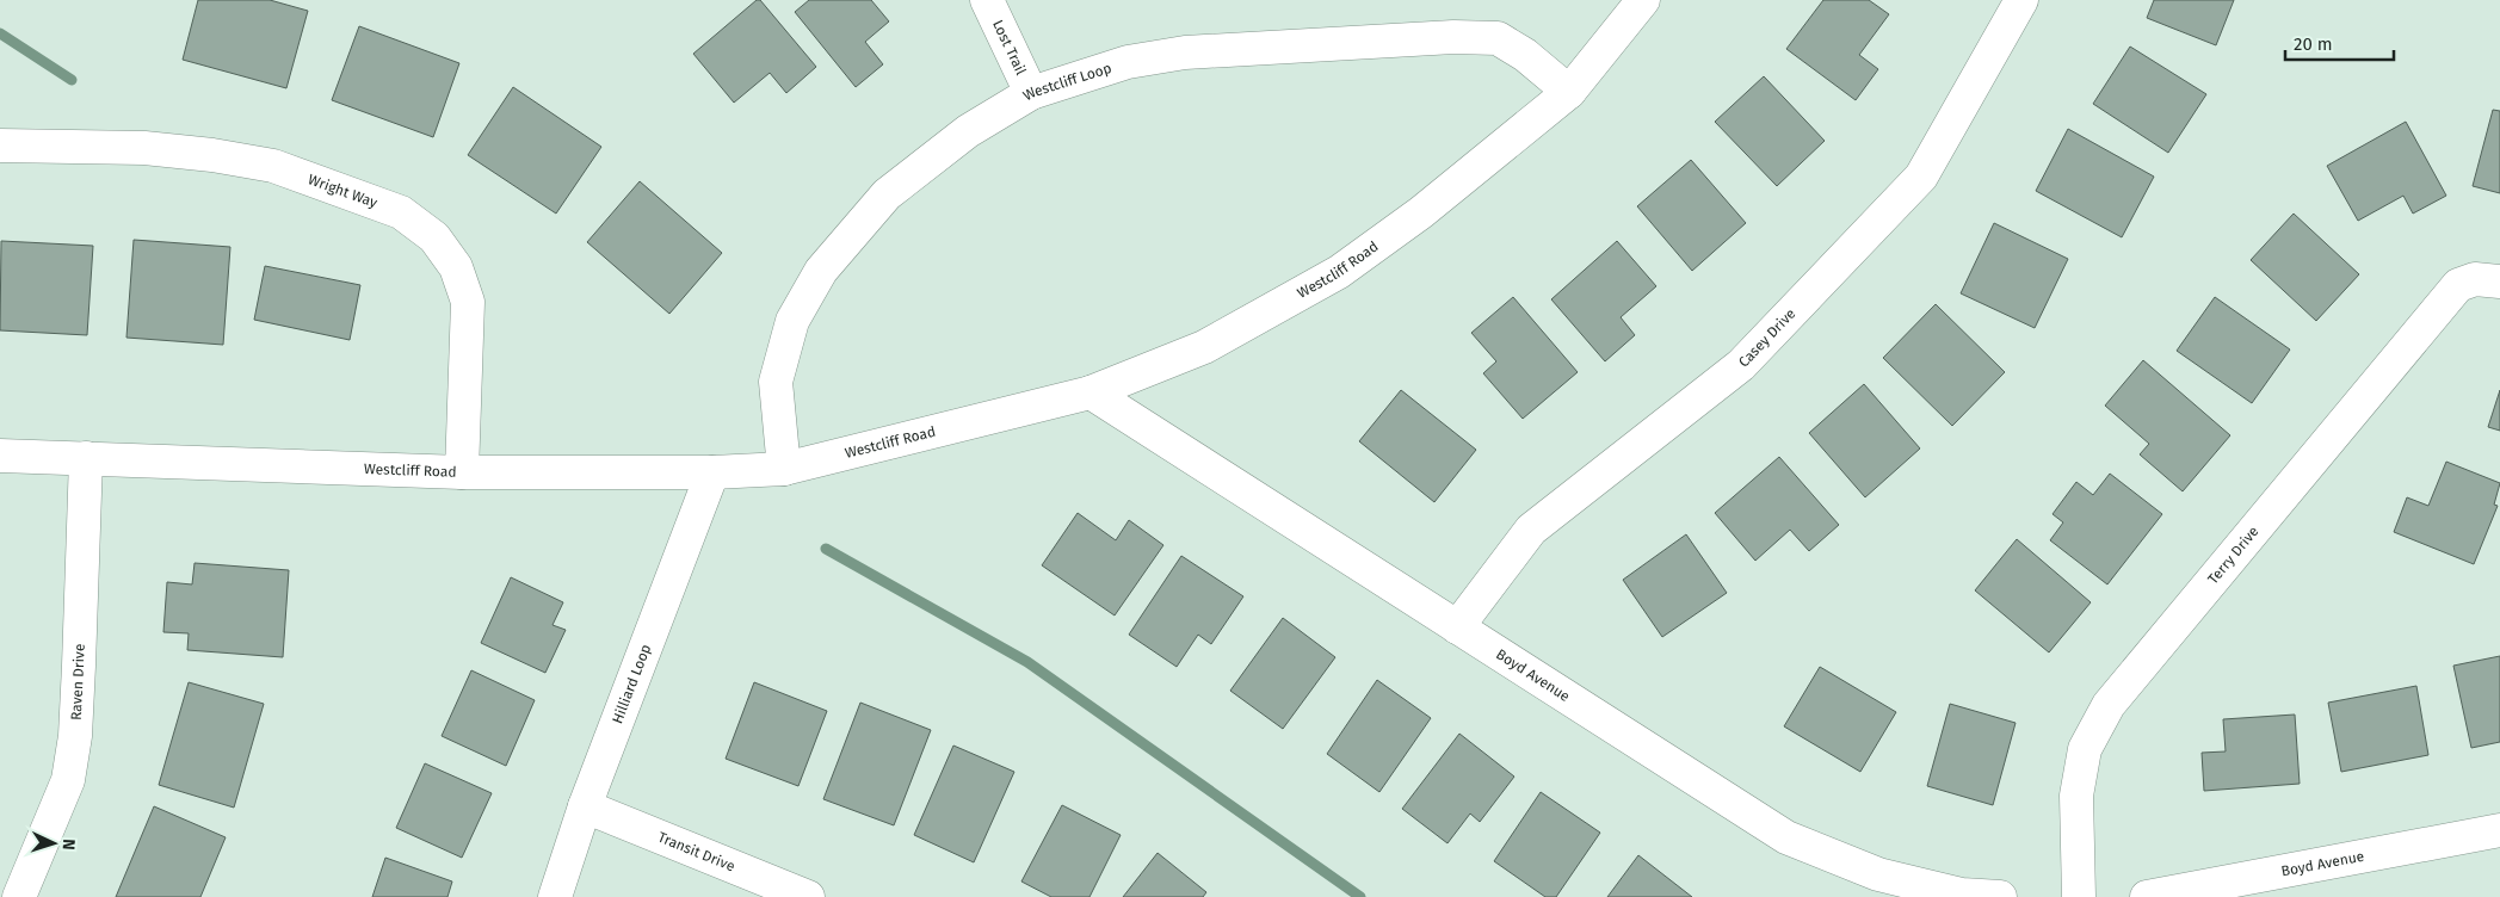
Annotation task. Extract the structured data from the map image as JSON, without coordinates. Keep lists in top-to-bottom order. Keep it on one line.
{"streets":{"street":["Lost Trail","Westcliff Loop","Wright Way","Westcliff Road","Casey Drive","Terry Drive","Boyd Avenue","Raven Drive","Hilliard Loop","Transit Drive"]},"crossings":[["Lost Trail","Westcliff Loop"],["Westcliff Loop","Westcliff Road"],["Wright Way","Westcliff Road"],["Westcliff Road","Boyd Avenue"],["Westcliff Road","Raven Drive"],["Westcliff Road","Hilliard Loop"],["Casey Drive","Boyd Avenue"],["Hilliard Loop","Transit Drive"]],"scale_bar":"20 m","north":"right"}
